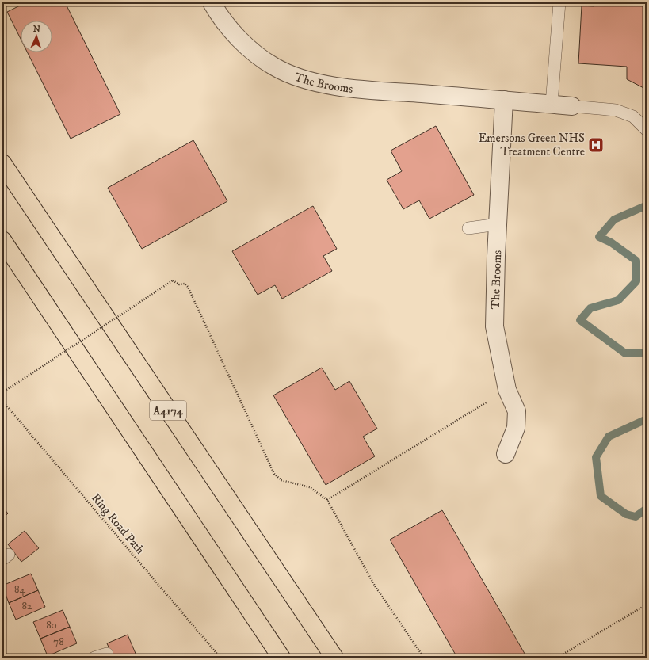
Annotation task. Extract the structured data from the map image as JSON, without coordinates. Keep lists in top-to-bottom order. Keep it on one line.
{"streets":{"highway":["A4174"],"street":["The Brooms"],"path":["Ring Road Path"]},"places":{"hospital":["Emersons Green NHS Treatment Centre"]},"house_numbers":["84","82","80","78"],"north":"top"}
